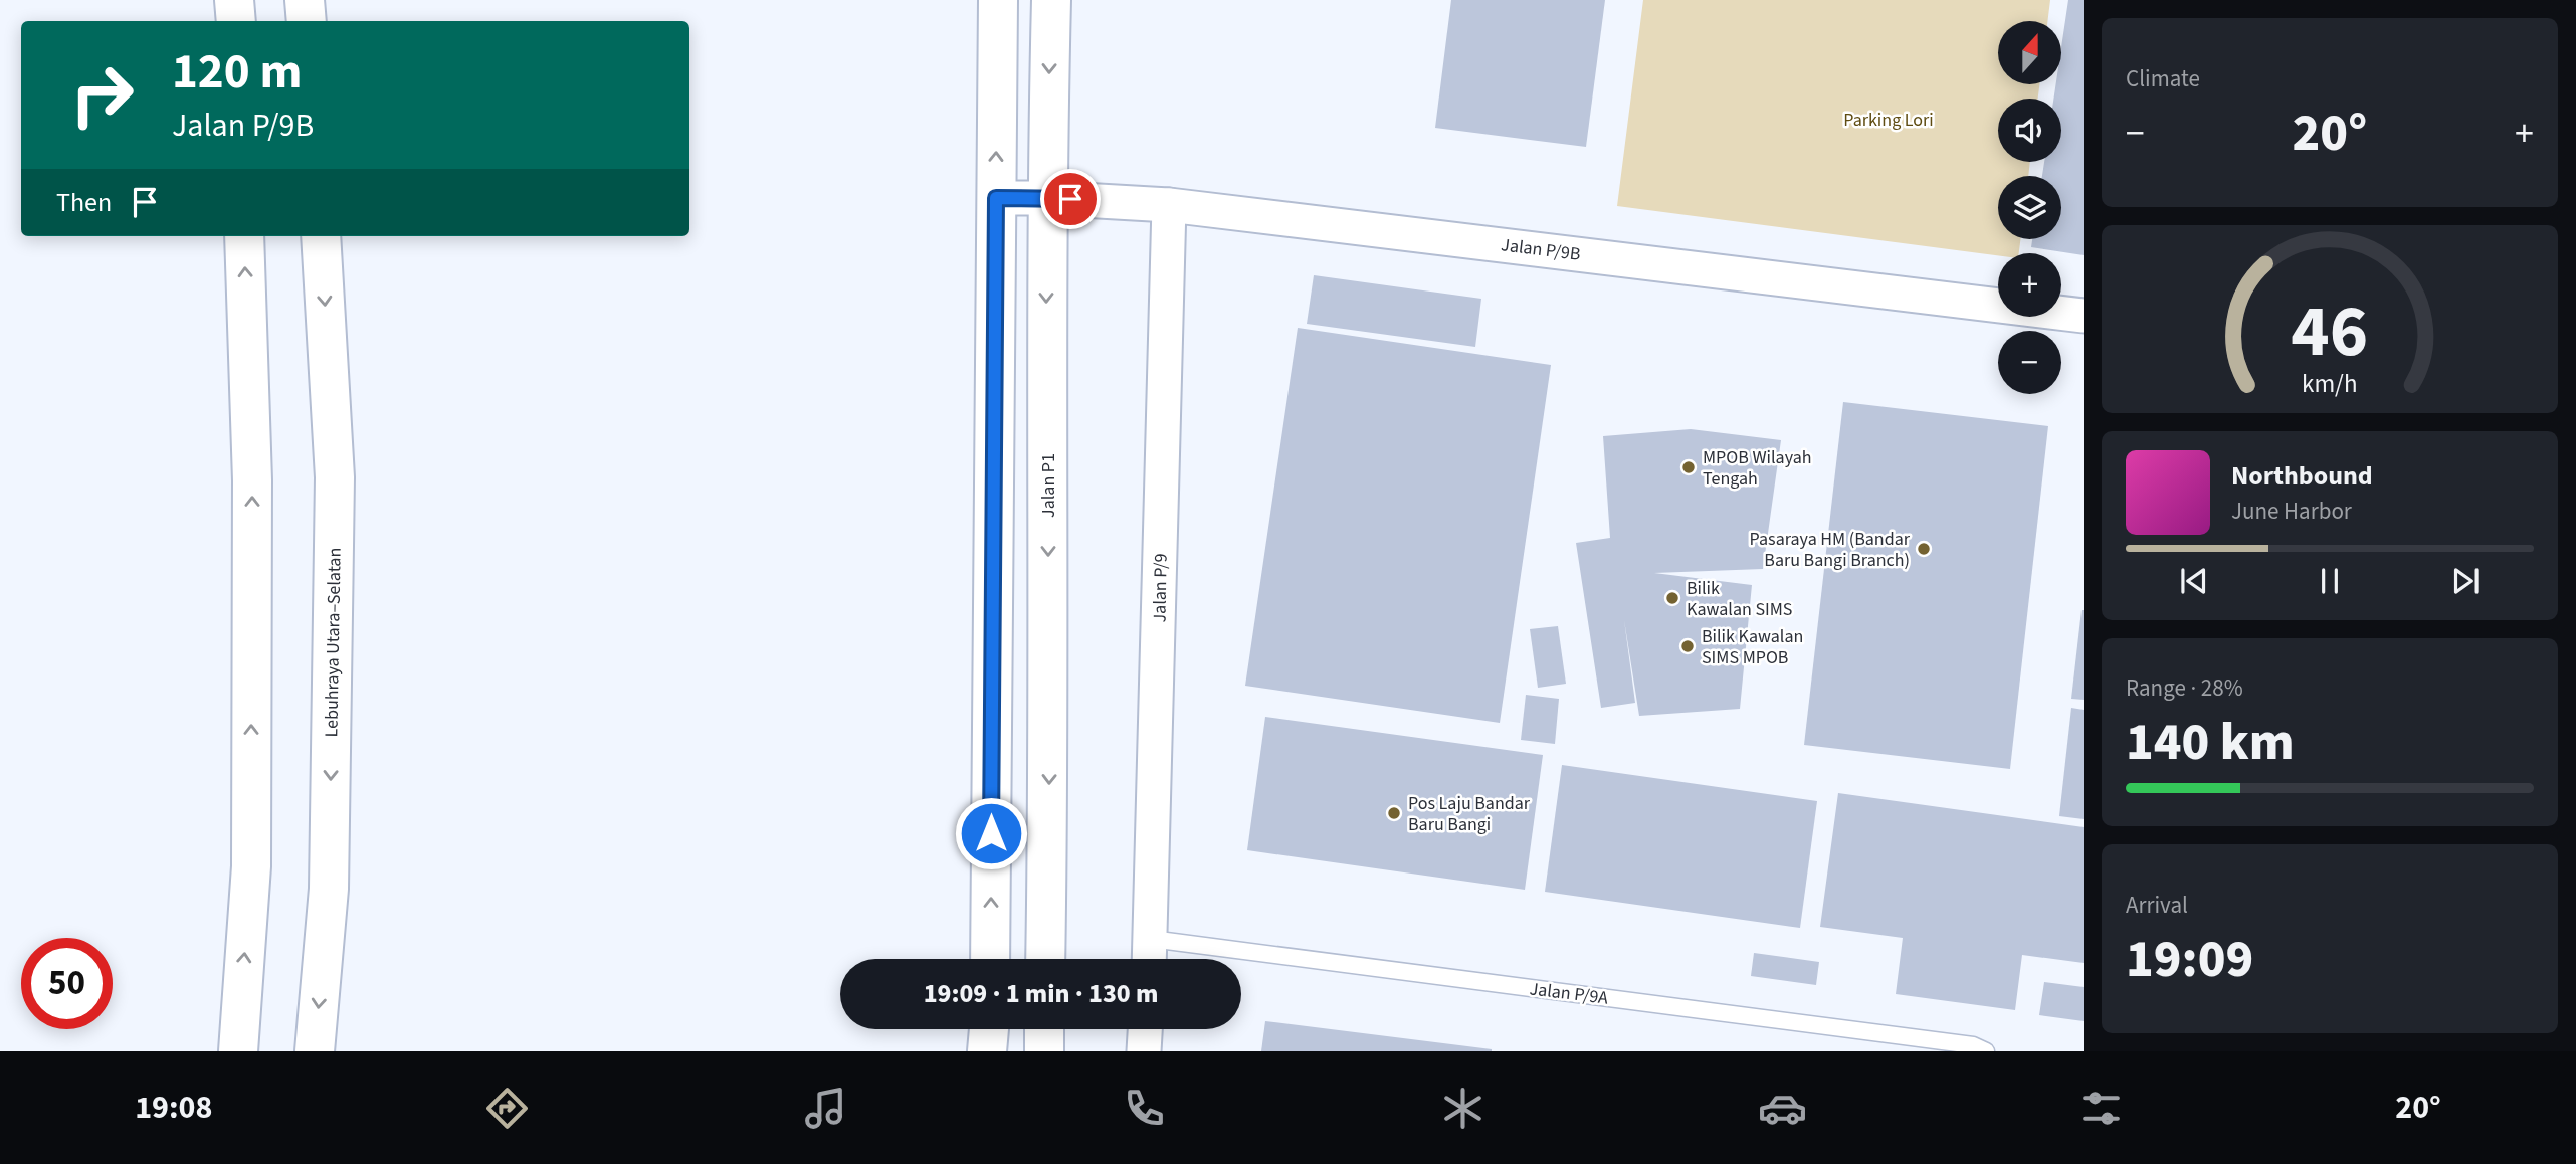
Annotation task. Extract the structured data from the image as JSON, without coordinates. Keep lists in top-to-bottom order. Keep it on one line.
{"streets":{"main road":["Jalan P1","Lebuhraya Utara–Selatan"],"street":["Jalan P/9B","Jalan P/9"],"lane":["Jalan P/9A"]},"crossings":[["Jalan P/9B","Jalan P1"],["Jalan P/9B","Jalan P/9"],["Jalan P/9","Jalan P/9A"]],"parks":["Parking Lori"],"places":["MPOB Wilayah Tengah","Pasaraya HM (Bandar Baru Bangi Branch)","Bilik Kawalan SIMS","Bilik Kawalan SIMS MPOB","Pos Laju Bandar Baru Bangi"],"north":"top","page":{"tile":["Climate",["Range · 28%","140 km"],["Arrival","19:09"]],"map_buttons":["+","−"],"turn":["120 m","Jalan P/9B"],"heat":["−","20°","+"],"then":"Then","song":["Northbound","June Harbor"],"limit":"50","trip":"19:09 · 1 min · 130 m","tabs":["19:08","20°"],"gauge":["46","km/h"]}}
